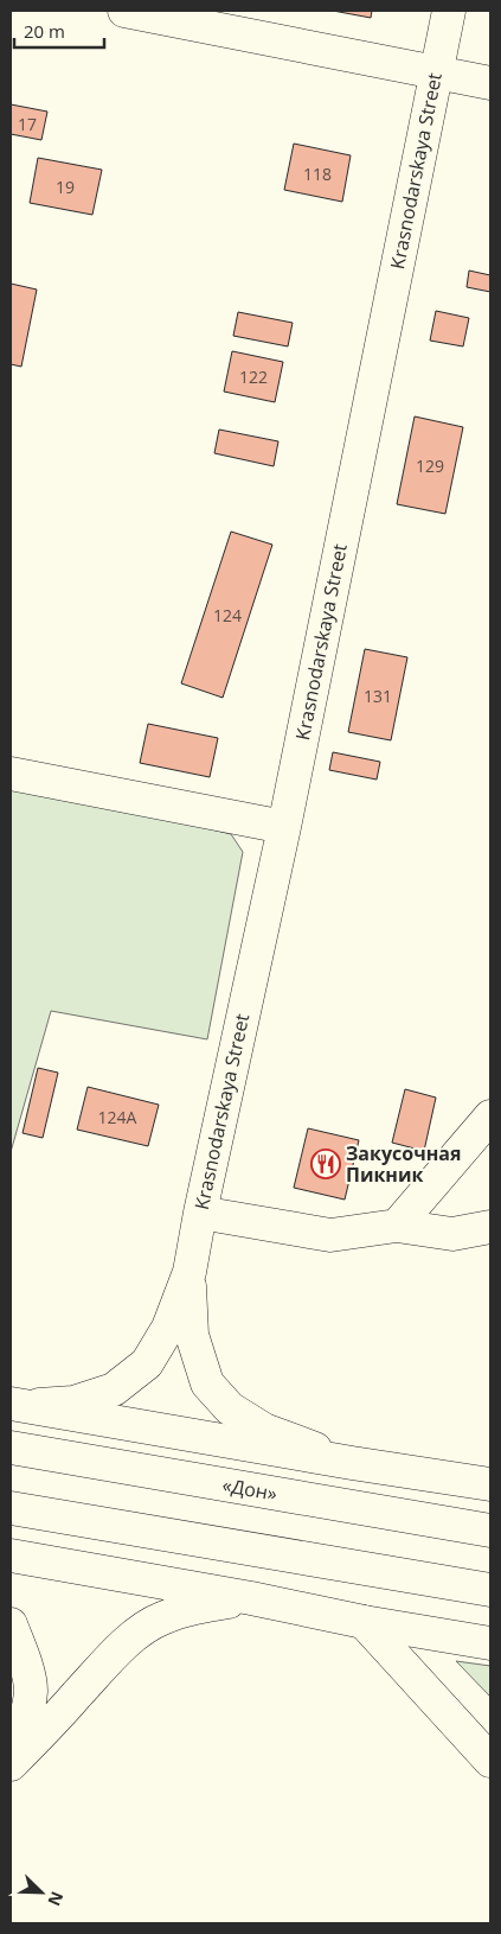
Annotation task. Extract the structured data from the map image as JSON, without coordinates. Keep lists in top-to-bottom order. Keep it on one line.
{"streets":{"main road":["Krasnodarskaya Street","«Дон»"]},"places":{"restaurant":["Закусочная Пикник"]},"house_numbers":["17","118","19","122","129","124","131","124А"],"scale_bar":"20 m","north":"bottom right"}
